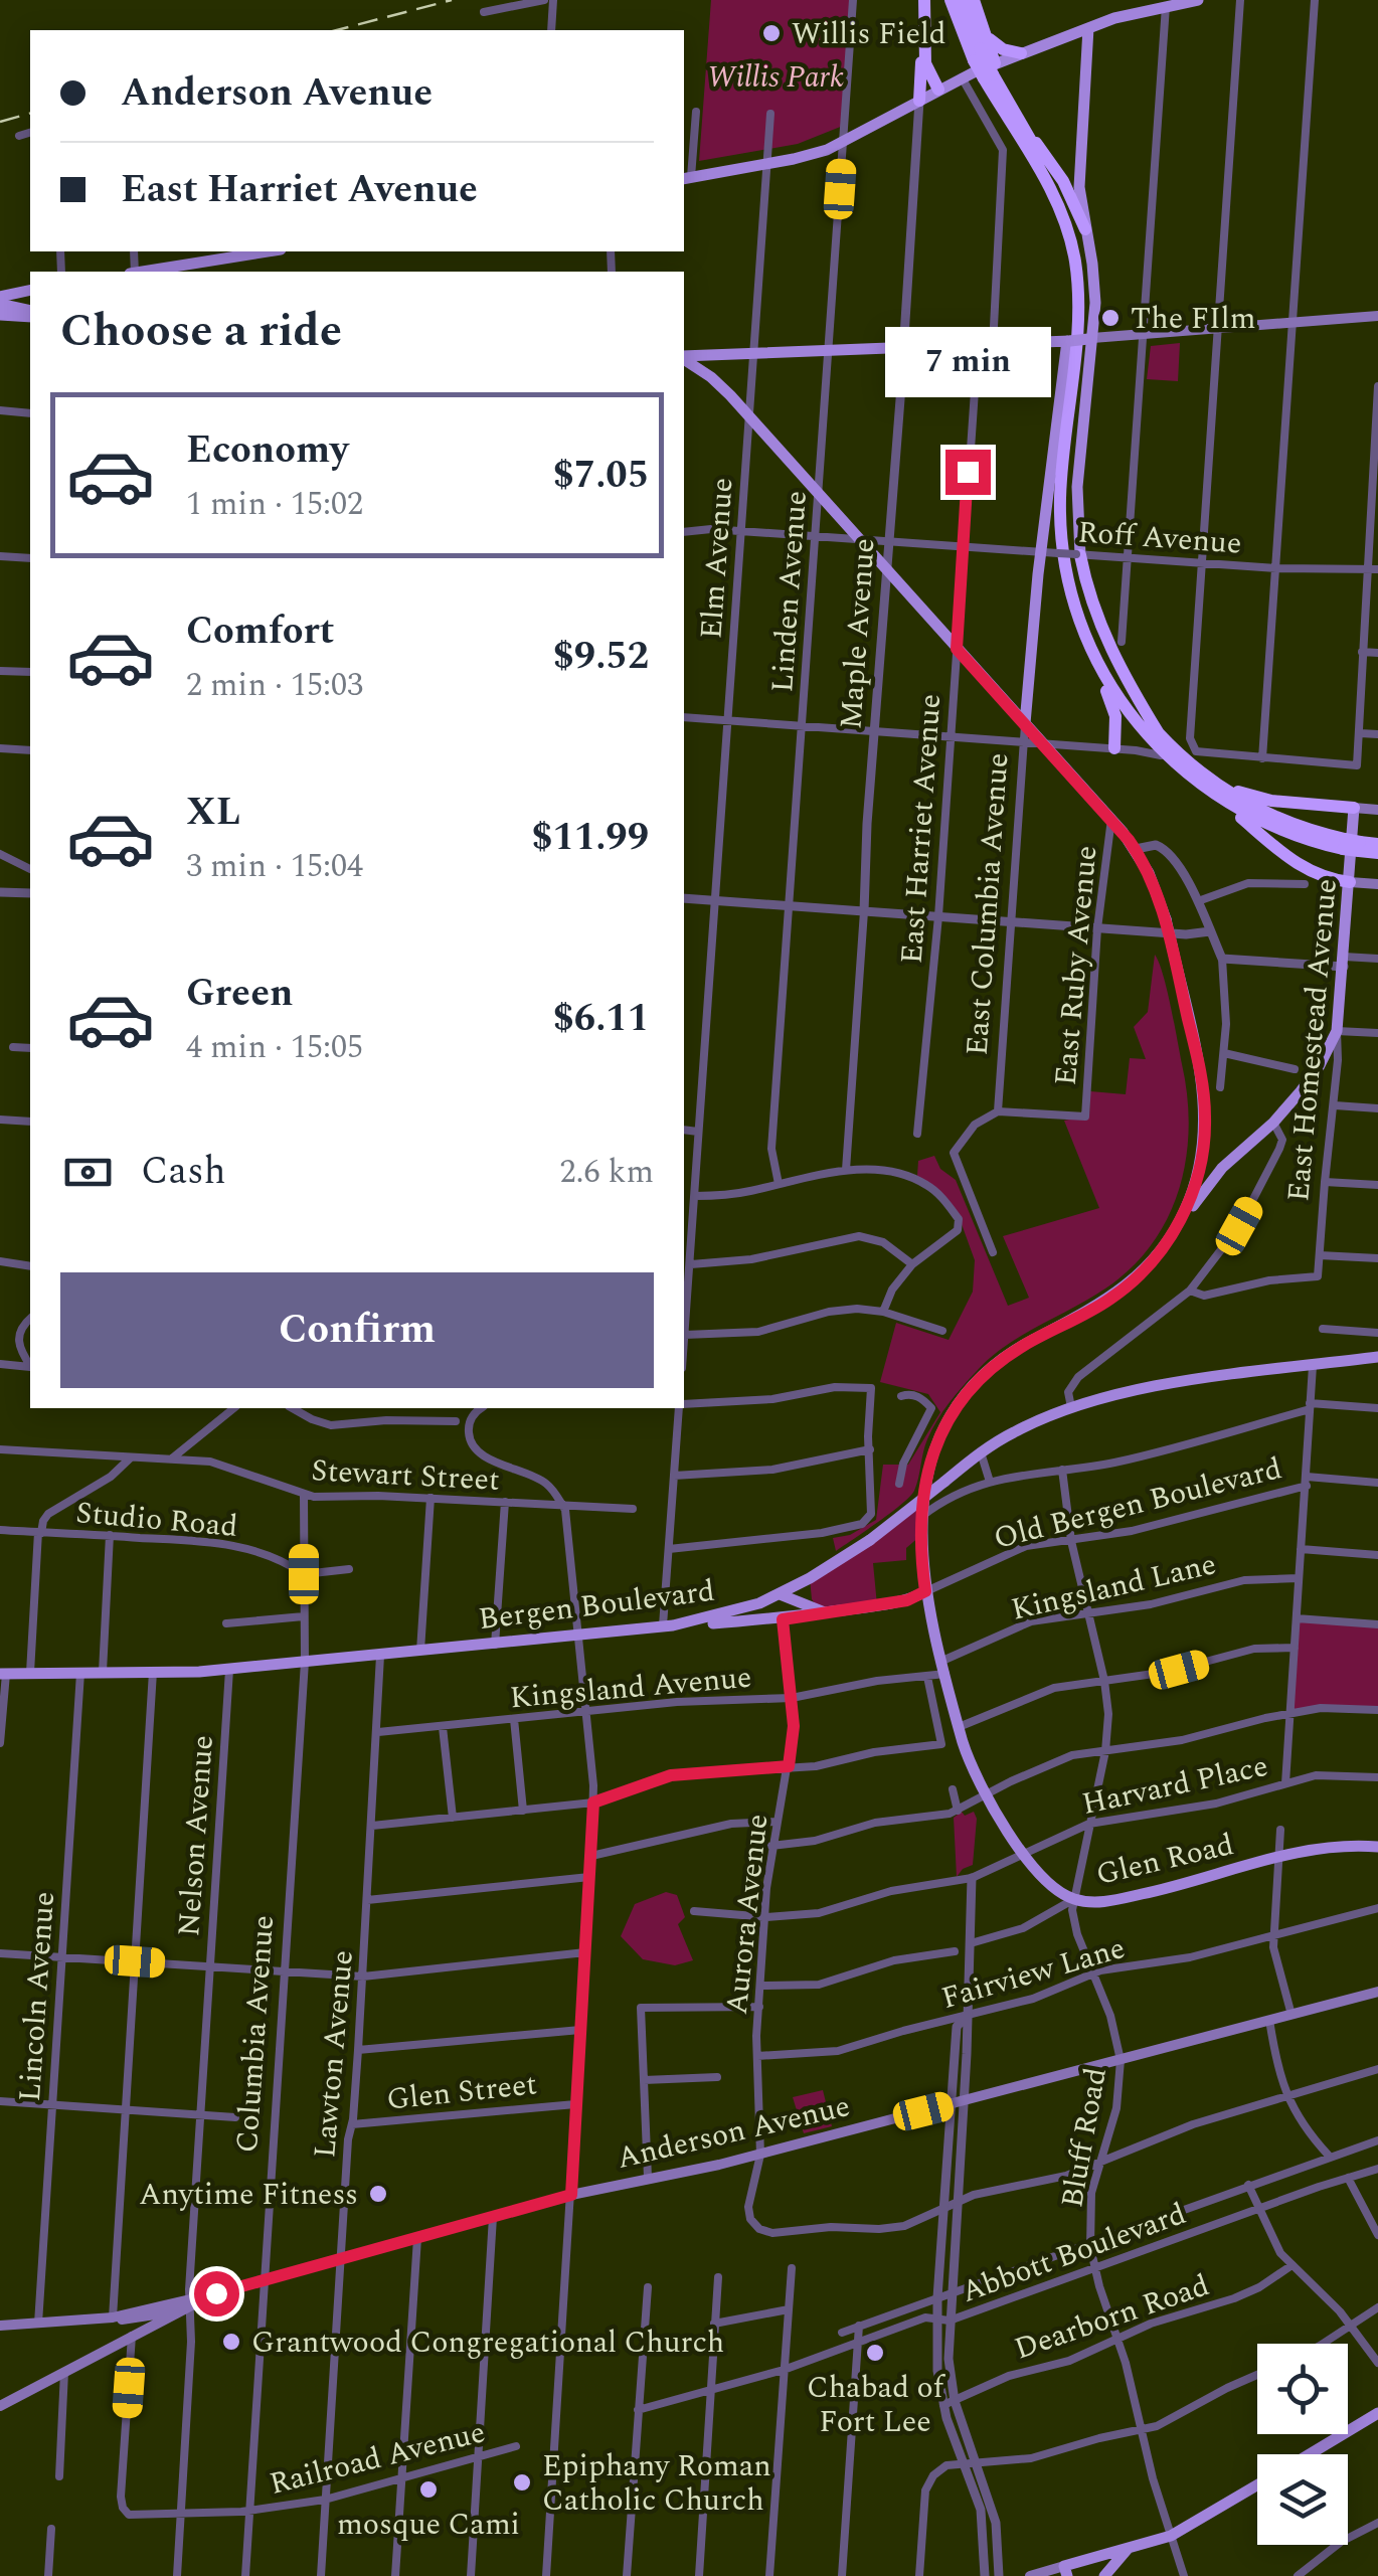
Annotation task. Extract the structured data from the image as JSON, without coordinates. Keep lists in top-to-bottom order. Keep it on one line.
{"streets":{"main road":["East Columbia Avenue","East Homestead Avenue","Bergen Boulevard","Glen Road","Anderson Avenue"],"street":["Roff Avenue","Elm Avenue","Linden Avenue","Maple Avenue","East Harriet Avenue","East Ruby Avenue","Stewart Street","Old Bergen Boulevard","Studio Road","Kingsland Lane","Kingsland Avenue","Harvard Place","Nelson Avenue","Aurora Avenue","Fairview Lane","Lincoln Avenue","Columbia Avenue","Lawton Avenue","Glen Street","Bluff Road","Abbott Boulevard","Dearborn Road","Railroad Avenue"]},"crossings":[["Roff Avenue","Elm Avenue"],["Roff Avenue","Linden Avenue"],["Roff Avenue","Maple Avenue"],["Roff Avenue","East Harriet Avenue"],["Roff Avenue","East Columbia Avenue"],["East Columbia Avenue","East Ruby Avenue"],["Stewart Street","Columbia Avenue"],["Old Bergen Boulevard","Bluff Road"],["Studio Road","Columbia Avenue"],["Kingsland Lane","Kingsland Avenue"],["Kingsland Lane","Bluff Road"],["Bergen Boulevard","Nelson Avenue"],["Bergen Boulevard","Lincoln Avenue"],["Bergen Boulevard","Columbia Avenue"],["Bergen Boulevard","Lawton Avenue"],["Kingsland Avenue","Aurora Avenue"],["Kingsland Avenue","Lawton Avenue"],["Harvard Place","Aurora Avenue"],["Harvard Place","Bluff Road"],["Nelson Avenue","Anderson Avenue"],["Nelson Avenue","Railroad Avenue"],["Glen Road","Bluff Road"],["Aurora Avenue","Fairview Lane"],["Aurora Avenue","Anderson Avenue"],["Fairview Lane","Bluff Road"],["Lincoln Avenue","Anderson Avenue"],["Columbia Avenue","Anderson Avenue"],["Columbia Avenue","Railroad Avenue"],["Lawton Avenue","Glen Street"],["Lawton Avenue","Anderson Avenue"],["Lawton Avenue","Railroad Avenue"],["Anderson Avenue","Bluff Road"],["Bluff Road","Abbott Boulevard"],["Bluff Road","Dearborn Road"]],"parks":["Willis Park"],"places":["Willis Field","The FIlm","Anytime Fitness","Grantwood Congregational Church","Chabad of Fort Lee","Epiphany Roman Catholic Church","mosque Cami"],"page":{"banner":["Anderson Avenue","East Harriet Avenue"],"heading":"Choose a ride","bubble":"7 min","list":[{"name":"Economy","note":"1 min · 15:02","value":"$7.05"},{"name":"Comfort","note":"2 min · 15:03","value":"$9.52"},{"name":"XL","note":"3 min · 15:04","value":"$11.99"},{"name":"Green","note":"4 min · 15:05","value":"$6.11"}],"pay":["Cash","2.6 km"],"buttons":"Confirm"}}
